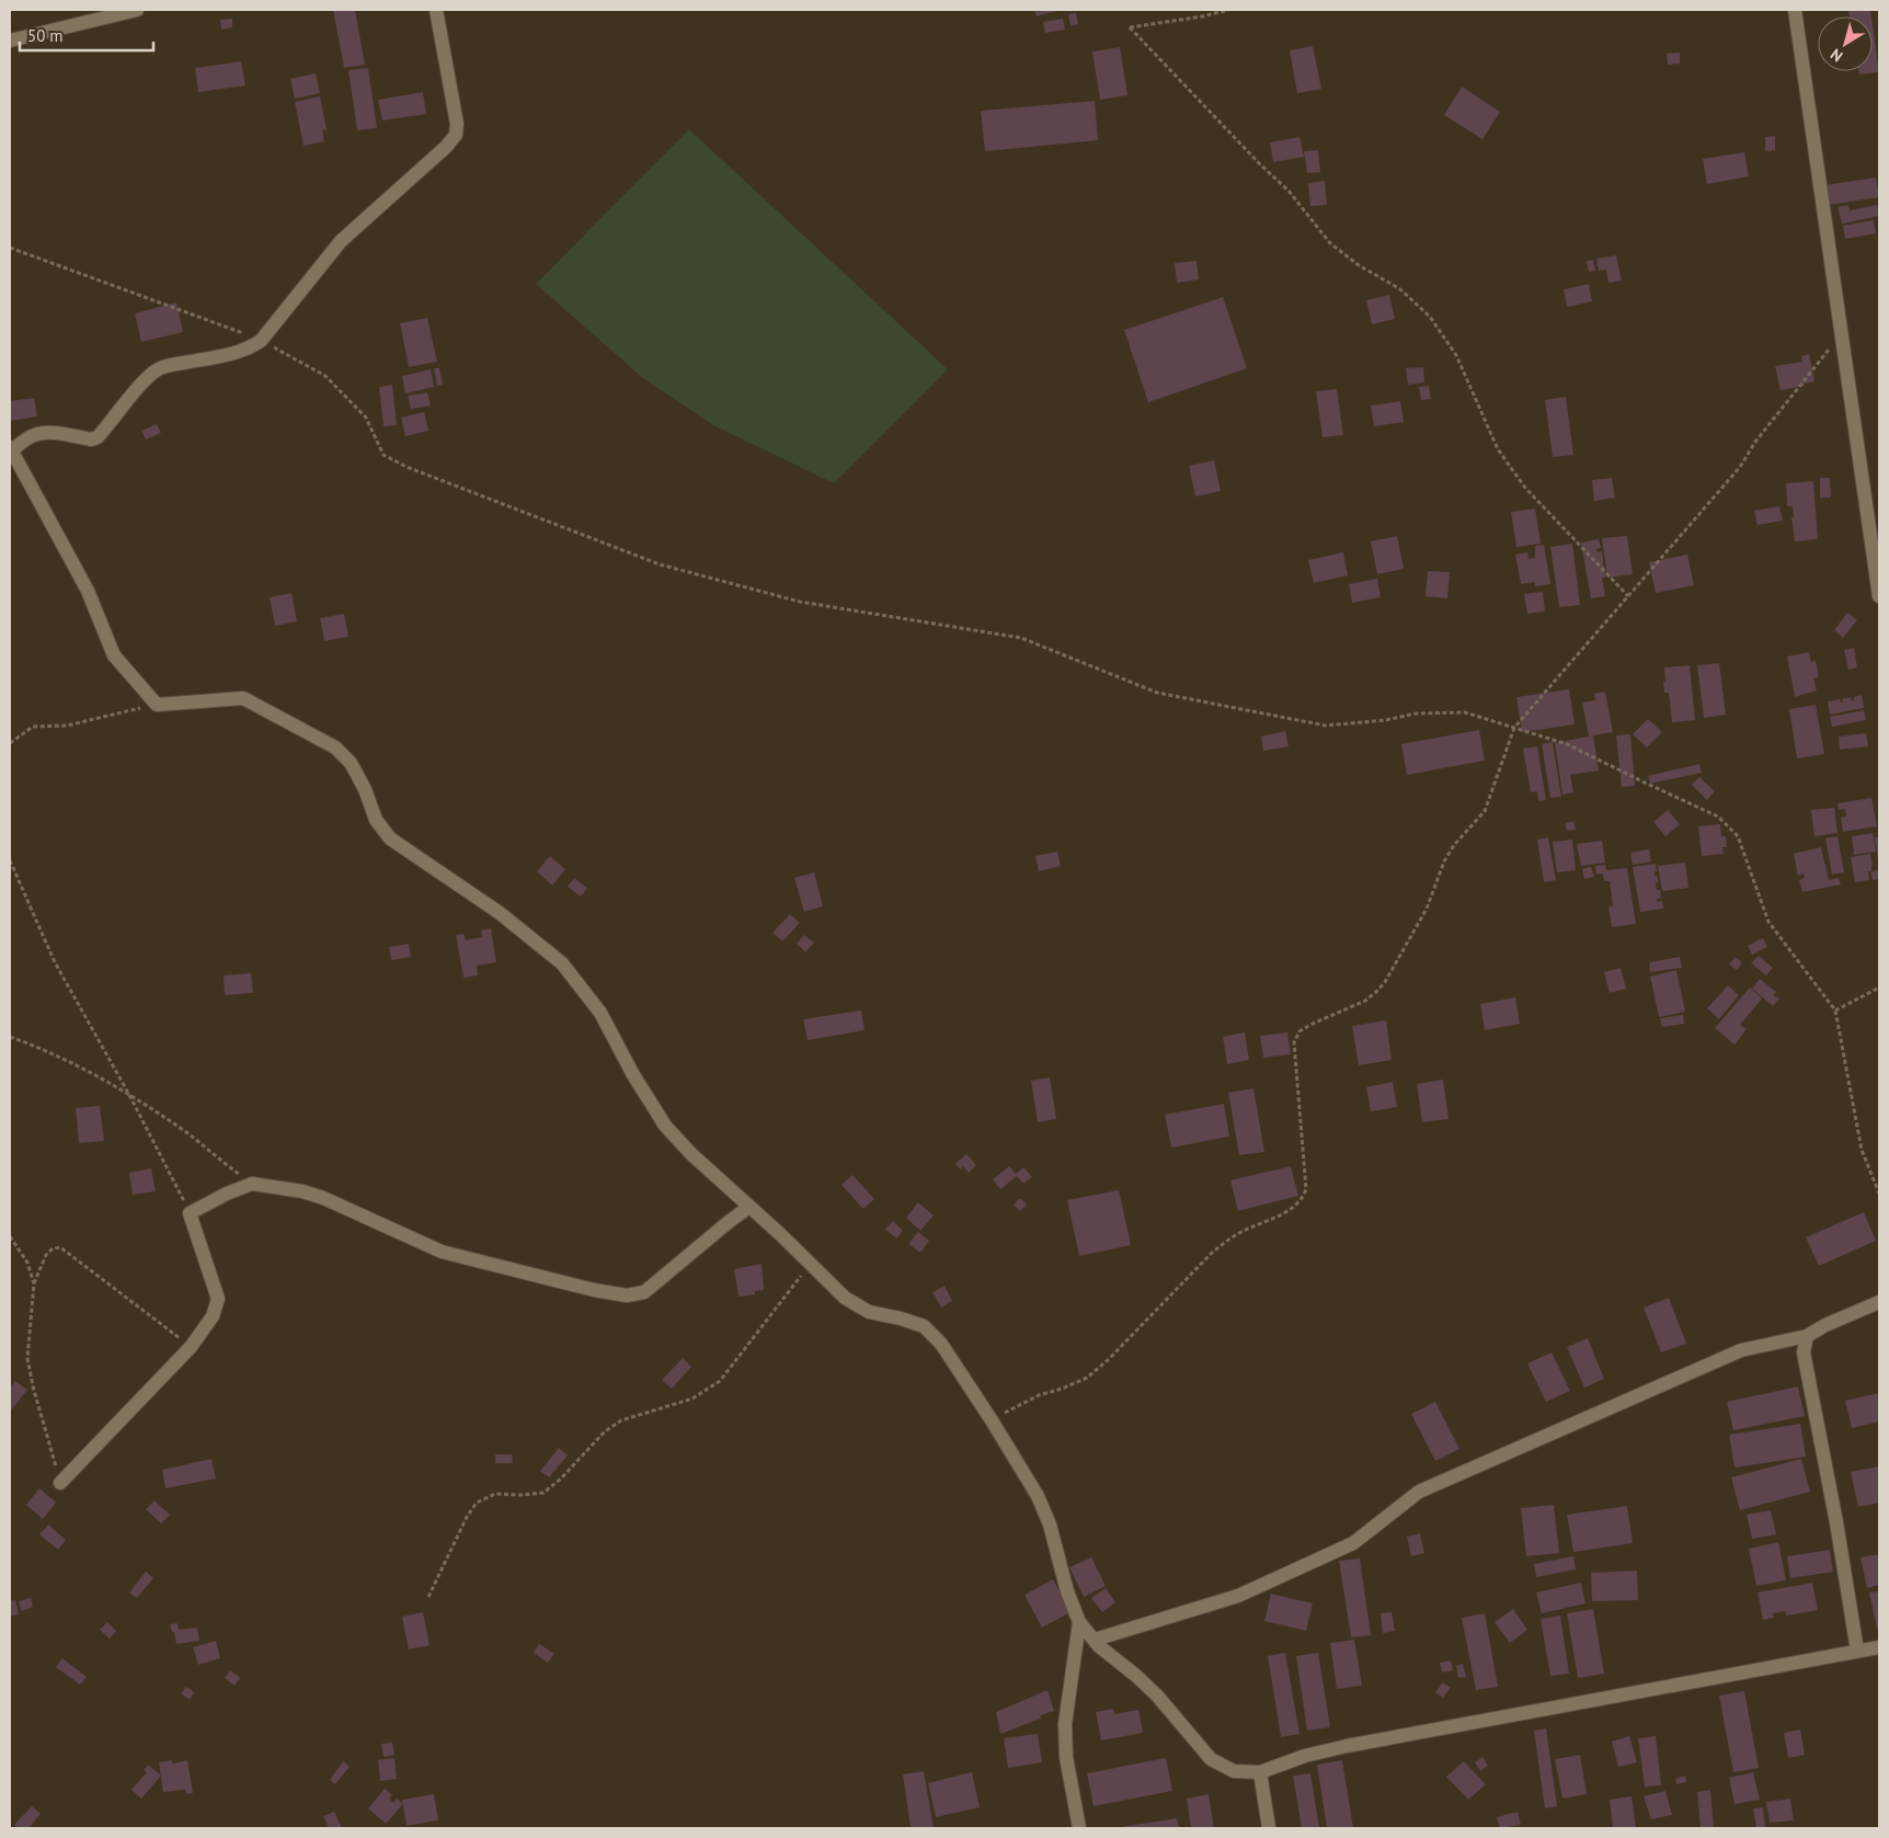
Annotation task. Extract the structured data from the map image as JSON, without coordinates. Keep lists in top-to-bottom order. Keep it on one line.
{"scale_bar":"50 m","north":"bottom left"}
